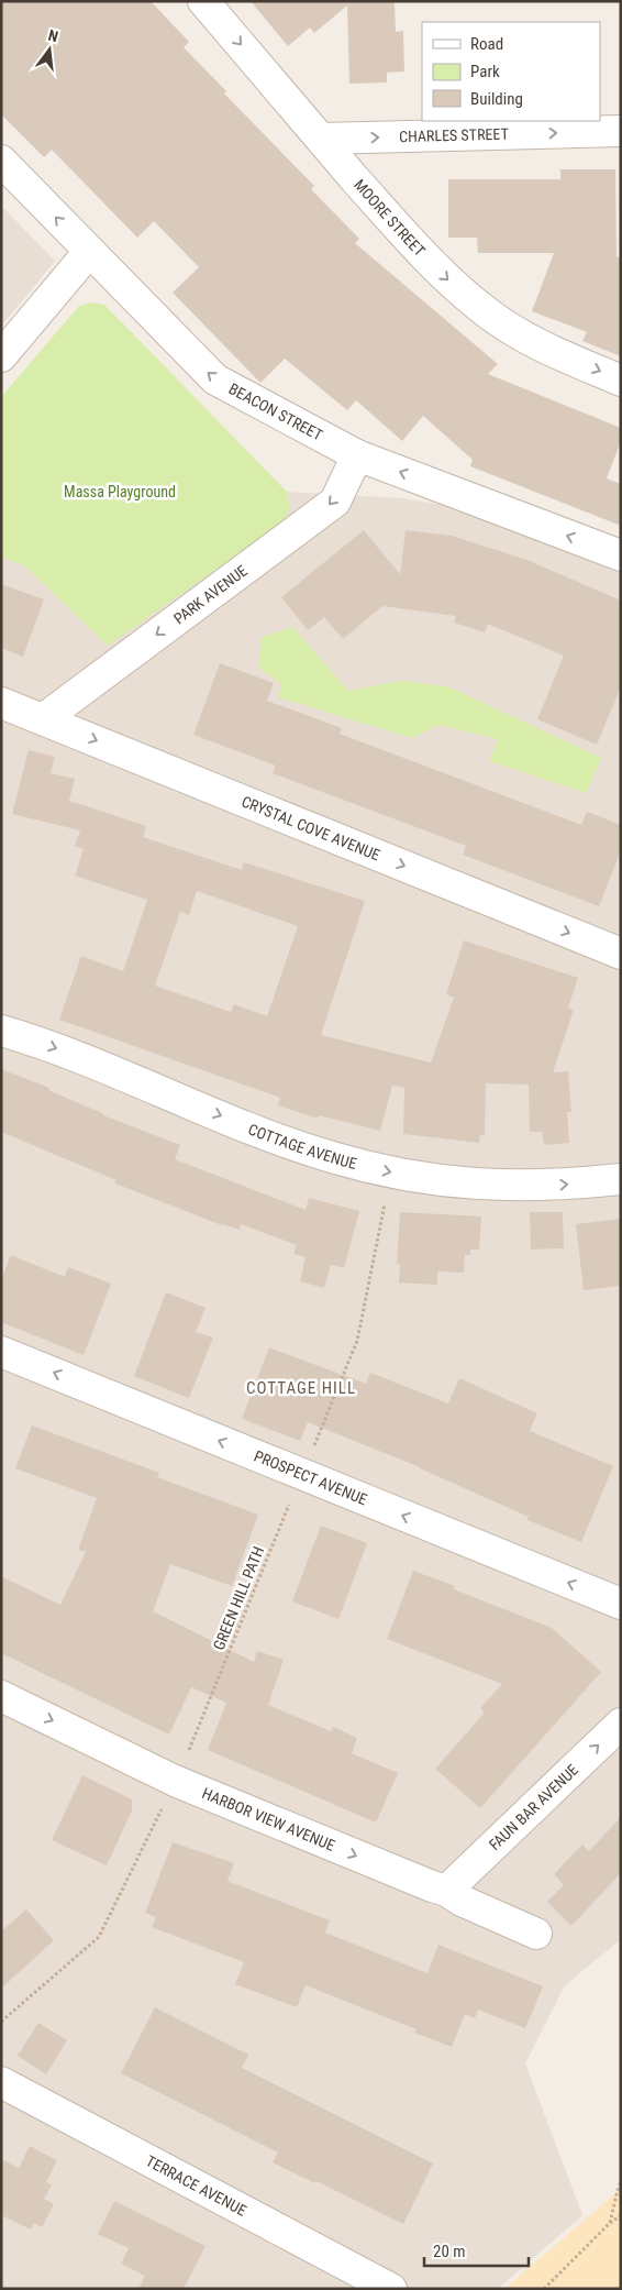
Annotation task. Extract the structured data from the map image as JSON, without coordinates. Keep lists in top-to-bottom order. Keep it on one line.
{"streets":{"street":["CHARLES STREET","MOORE STREET","BEACON STREET","PARK AVENUE","CRYSTAL COVE AVENUE","COTTAGE AVENUE","PROSPECT AVENUE","FAUN BAR AVENUE","HARBOR VIEW AVENUE","TERRACE AVENUE"],"path":["GREEN HILL PATH"]},"crossings":[["CHARLES STREET","MOORE STREET"],["BEACON STREET","PARK AVENUE"],["PARK AVENUE","CRYSTAL COVE AVENUE"],["PROSPECT AVENUE","GREEN HILL PATH"],["FAUN BAR AVENUE","HARBOR VIEW AVENUE"]],"one_way":["CHARLES STREET","MOORE STREET","BEACON STREET","PARK AVENUE","CRYSTAL COVE AVENUE","COTTAGE AVENUE","PROSPECT AVENUE","FAUN BAR AVENUE","HARBOR VIEW AVENUE"],"districts":["COTTAGE HILL"],"parks":["Massa Playground"],"legend":["Road","Park","Building"],"scale_bar":"20 m","north":"top"}
